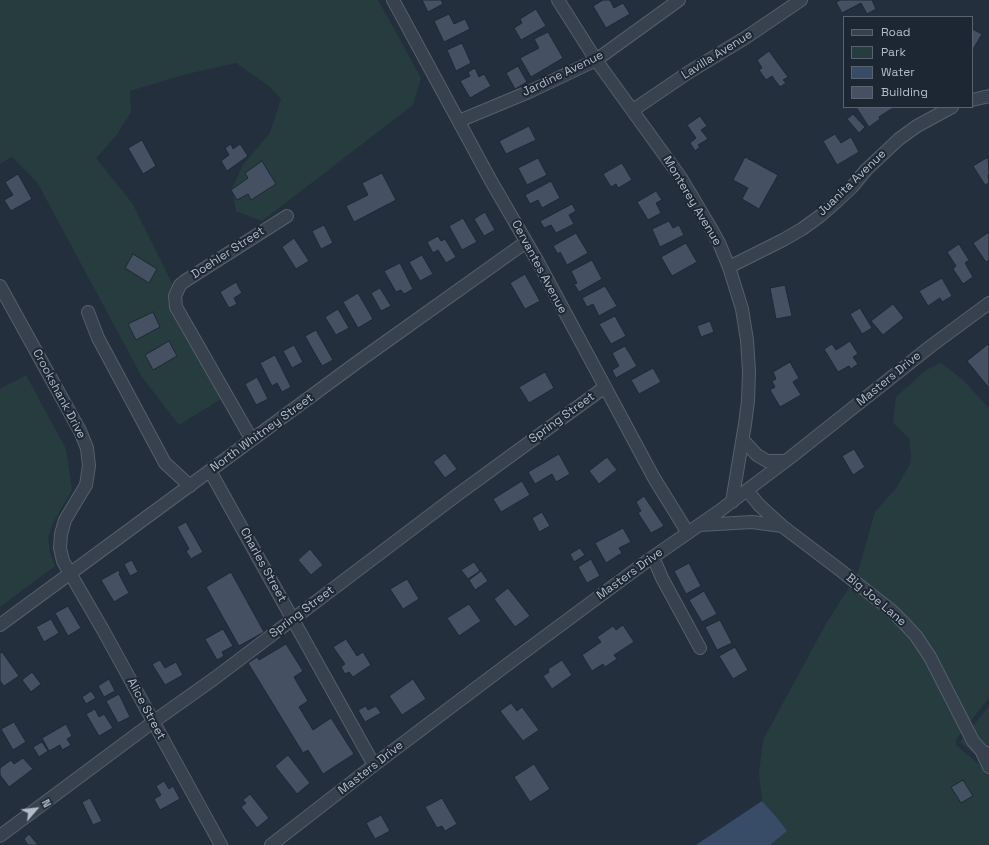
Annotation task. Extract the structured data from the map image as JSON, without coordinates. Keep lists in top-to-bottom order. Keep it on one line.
{"streets":{"street":["Lavilla Avenue","Jardine Avenue","Juanita Avenue","Monterey Avenue","Doehler Street","Cervantes Avenue","Masters Drive","Crookshank Drive","Spring Street","North Whitney Street","Charles Street","Big Joe Lane","Alice Street"]},"crossings":[["Lavilla Avenue","Monterey Avenue"],["Jardine Avenue","Monterey Avenue"],["Jardine Avenue","Cervantes Avenue"],["Juanita Avenue","Monterey Avenue"],["Monterey Avenue","Masters Drive"],["Doehler Street","North Whitney Street"],["Cervantes Avenue","Masters Drive"],["Cervantes Avenue","Spring Street"],["Cervantes Avenue","North Whitney Street"],["Masters Drive","Charles Street"],["Masters Drive","Big Joe Lane"],["Crookshank Drive","North Whitney Street"],["Crookshank Drive","Alice Street"],["Spring Street","Charles Street"],["Spring Street","Alice Street"],["North Whitney Street","Charles Street"],["North Whitney Street","Alice Street"]],"legend":["Road","Park","Water","Building"],"north":"top right"}
